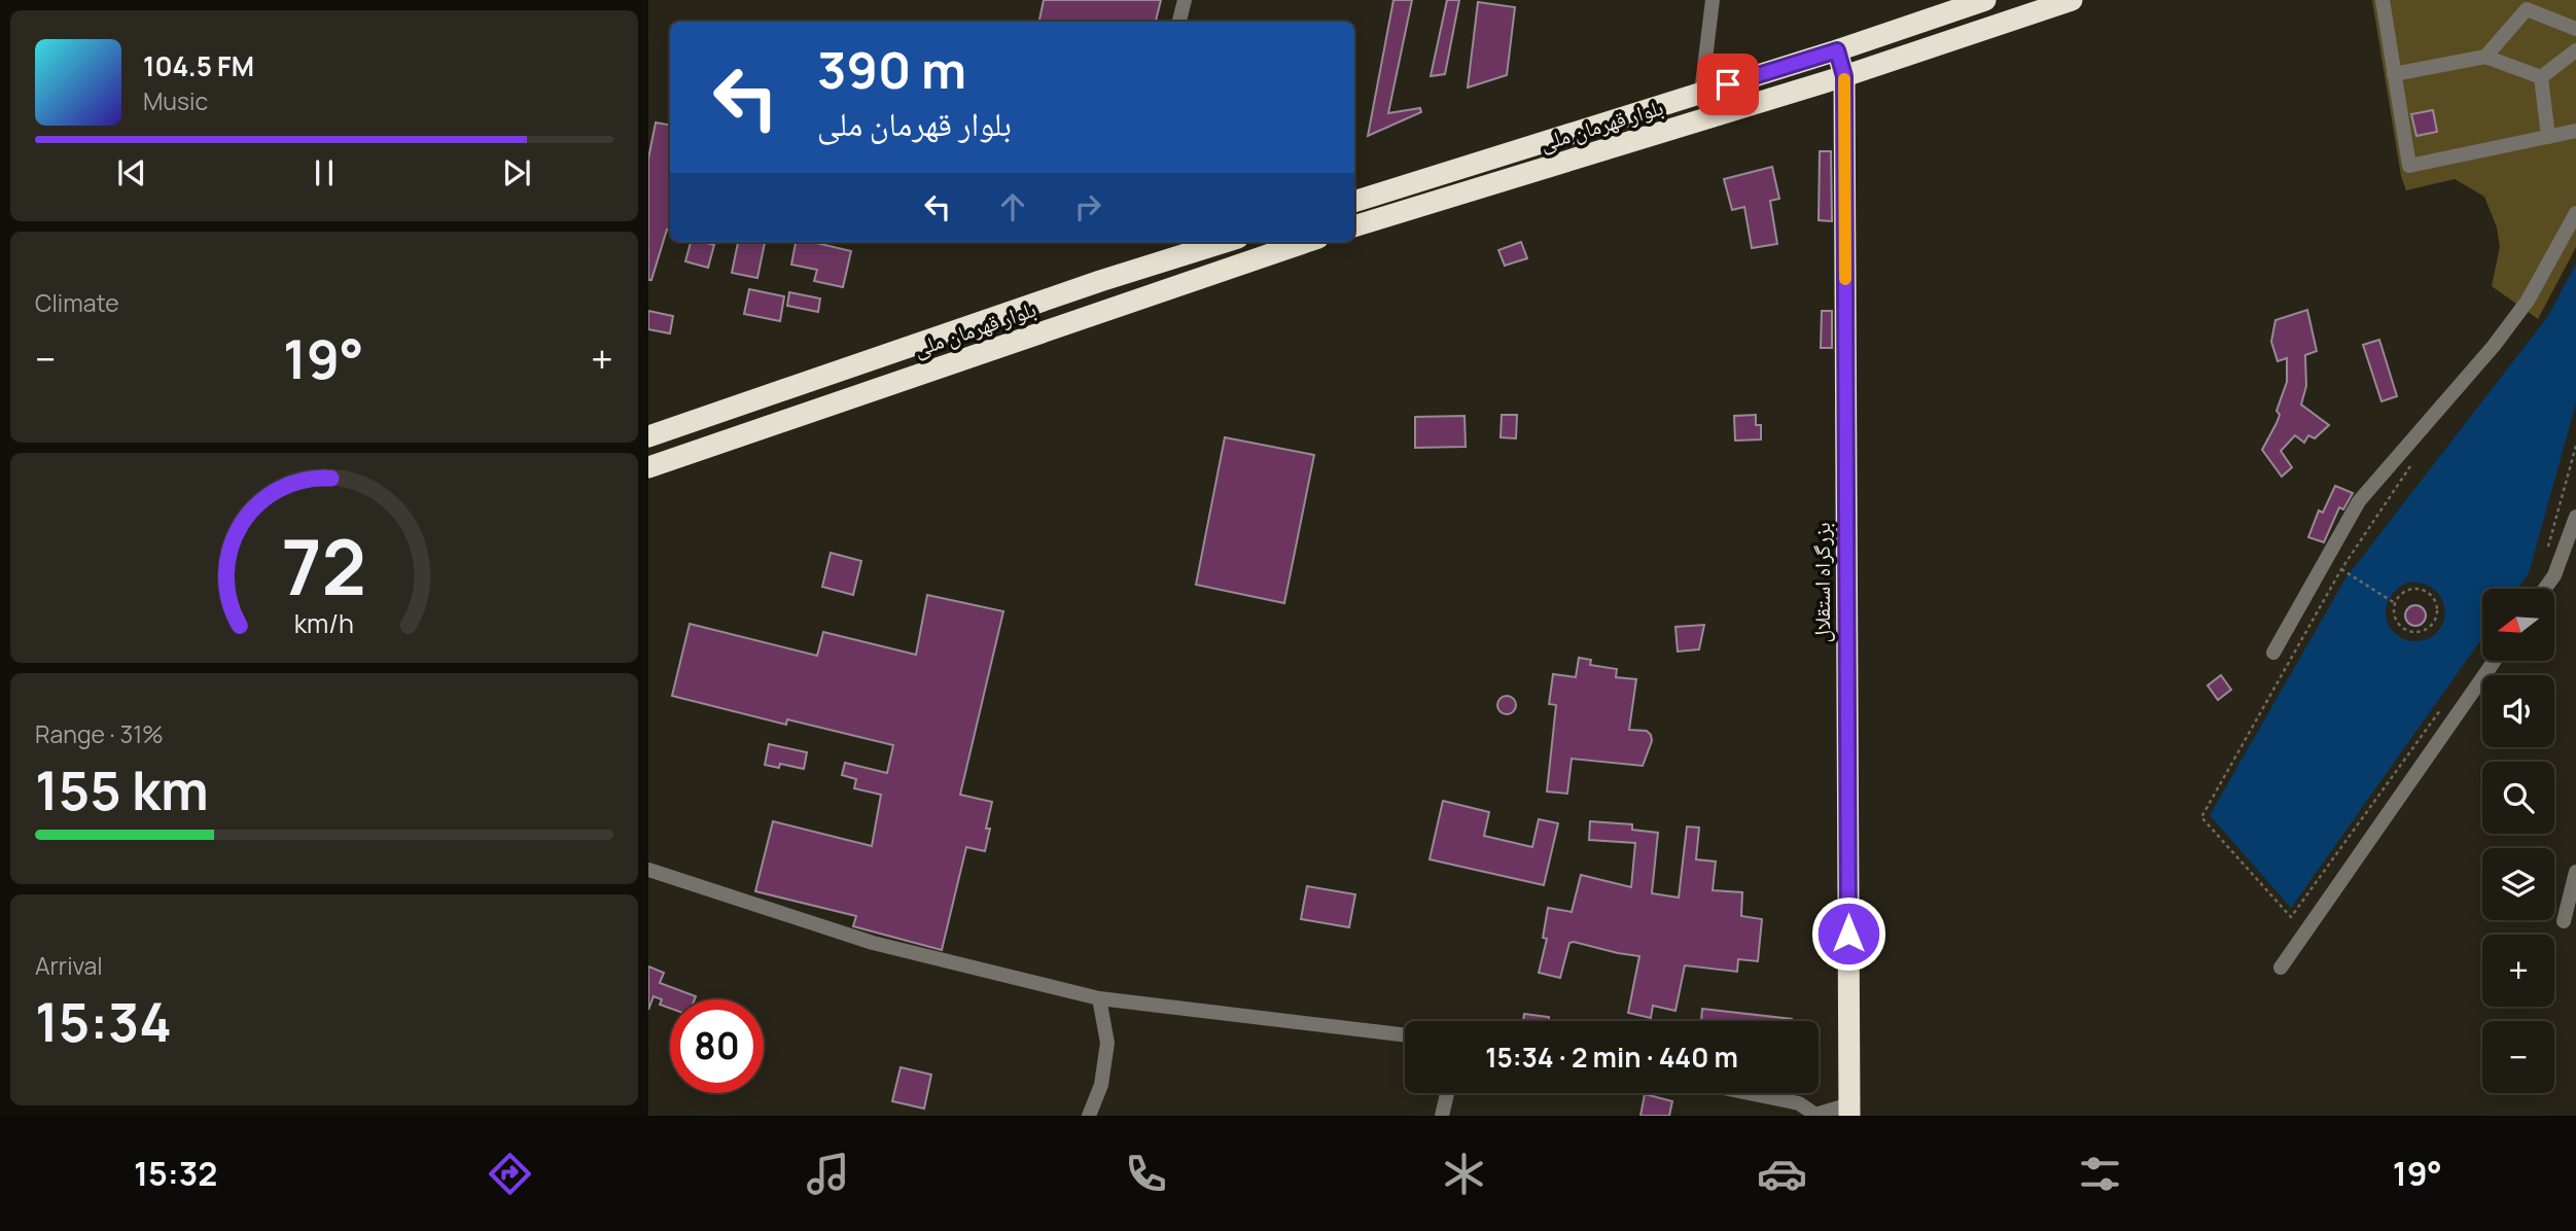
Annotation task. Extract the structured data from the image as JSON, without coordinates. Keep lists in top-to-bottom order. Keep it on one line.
{"streets":{"highway":["بلوار قهرمان ملی","بزرگراه استقلال"]},"crossings":[["بلوار قهرمان ملی","بزرگراه استقلال"]],"north":"left","page":{"turn":["390 m","بلوار قهرمان ملی"],"song":["104.5 FM","Music"],"tile":["Climate",["Range · 31%","155 km"],["Arrival","15:34"]],"heat":["−","19°","+"],"map_buttons":["+","−"],"limit":"80","trip":"15:34 · 2 min · 440 m","tabs":["15:32","19°"],"gauge":["72","km/h"]}}
